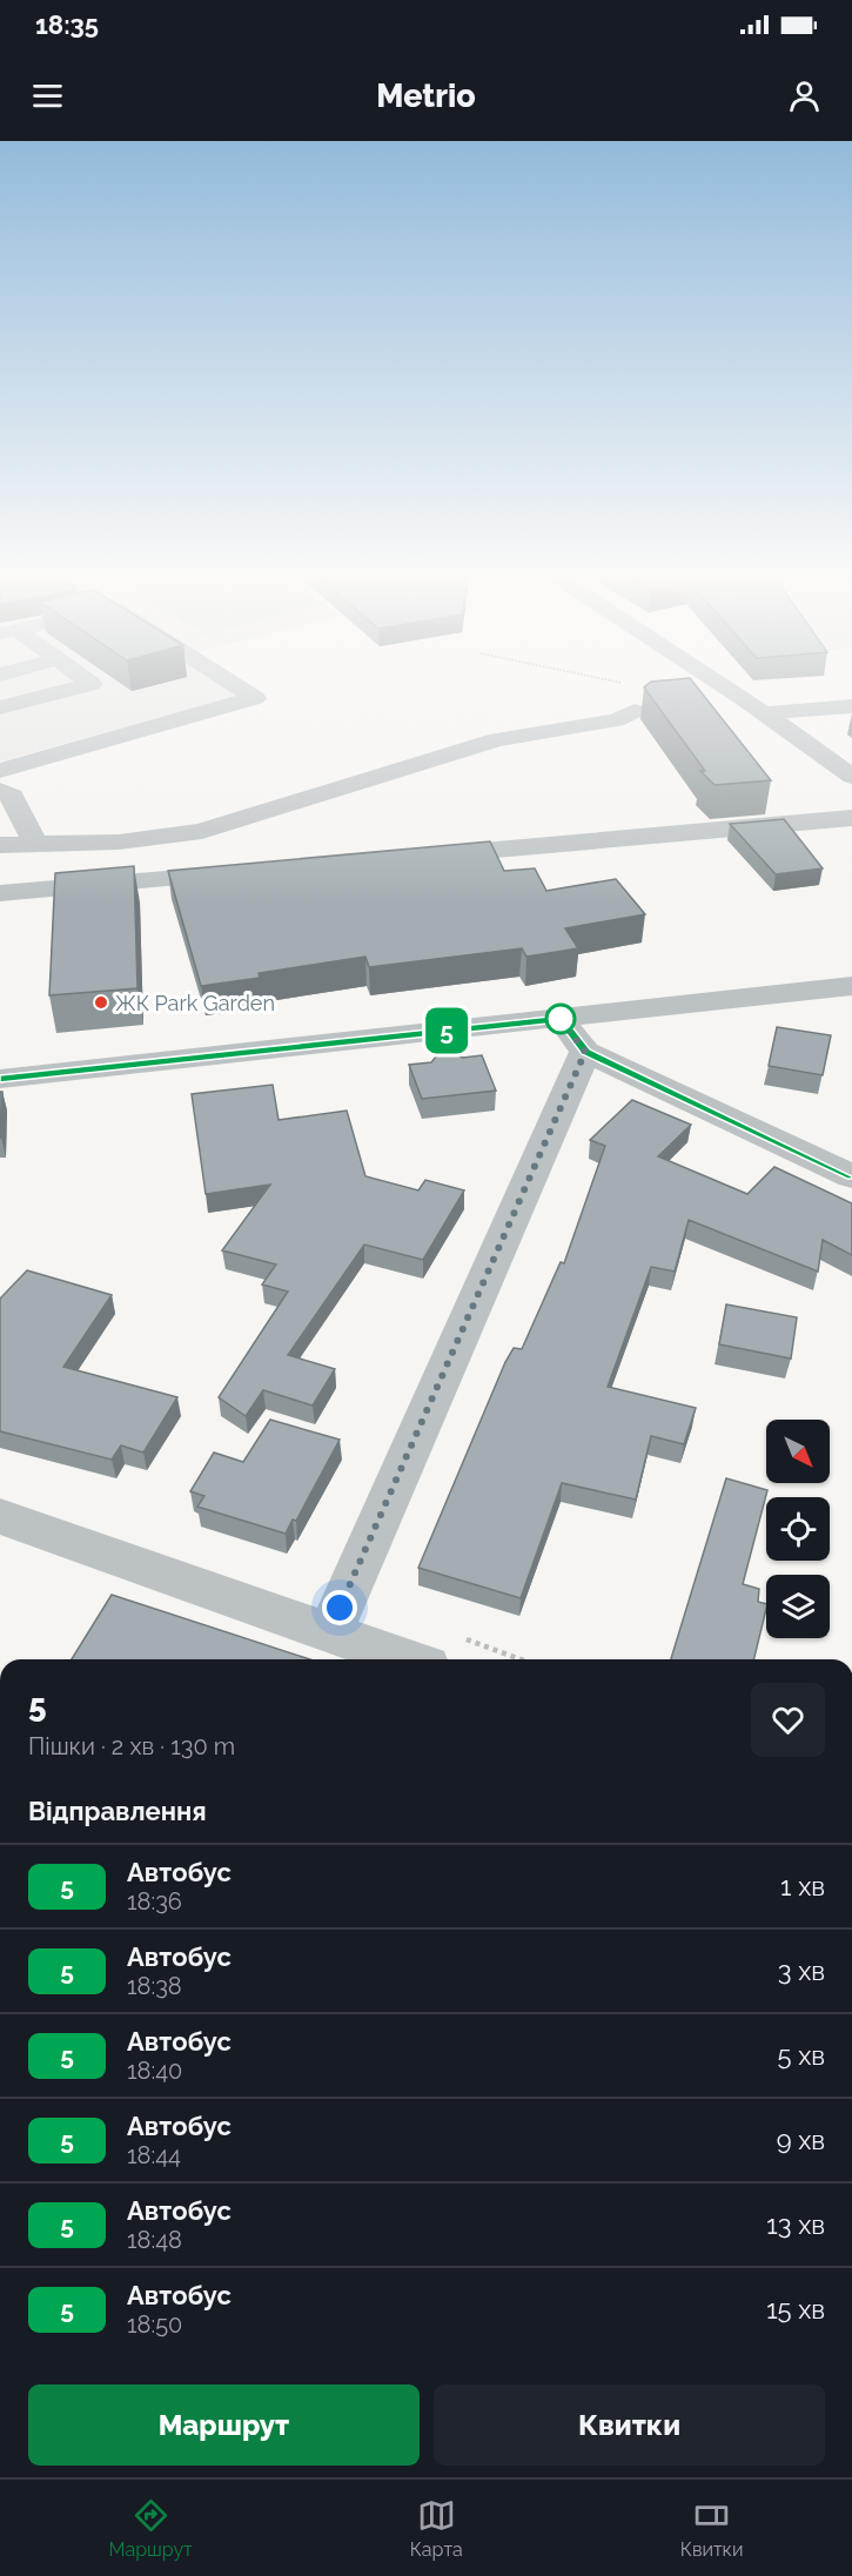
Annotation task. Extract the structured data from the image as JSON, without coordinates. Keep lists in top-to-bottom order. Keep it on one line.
{"places":["ЖК Park Garden"],"lines":["bus line 5"],"north":"bottom right","page":{"status":"18:35","header":"Metrio","on_map":"5","heading":[["5","Пішки · 2 хв · 130 m"],"Відправлення"],"list":[{"mark":"5","name":"Автобус","note":"18:36","value":"1 хв"},{"mark":"5","name":"Автобус","note":"18:38","value":"3 хв"},{"mark":"5","name":"Автобус","note":"18:40","value":"5 хв"},{"mark":"5","name":"Автобус","note":"18:44","value":"9 хв"},{"mark":"5","name":"Автобус","note":"18:48","value":"13 хв"},{"mark":"5","name":"Автобус","note":"18:50","value":"15 хв"}],"buttons":["Маршрут","Квитки"],"tabs":["Маршрут","Карта","Квитки"]}}
